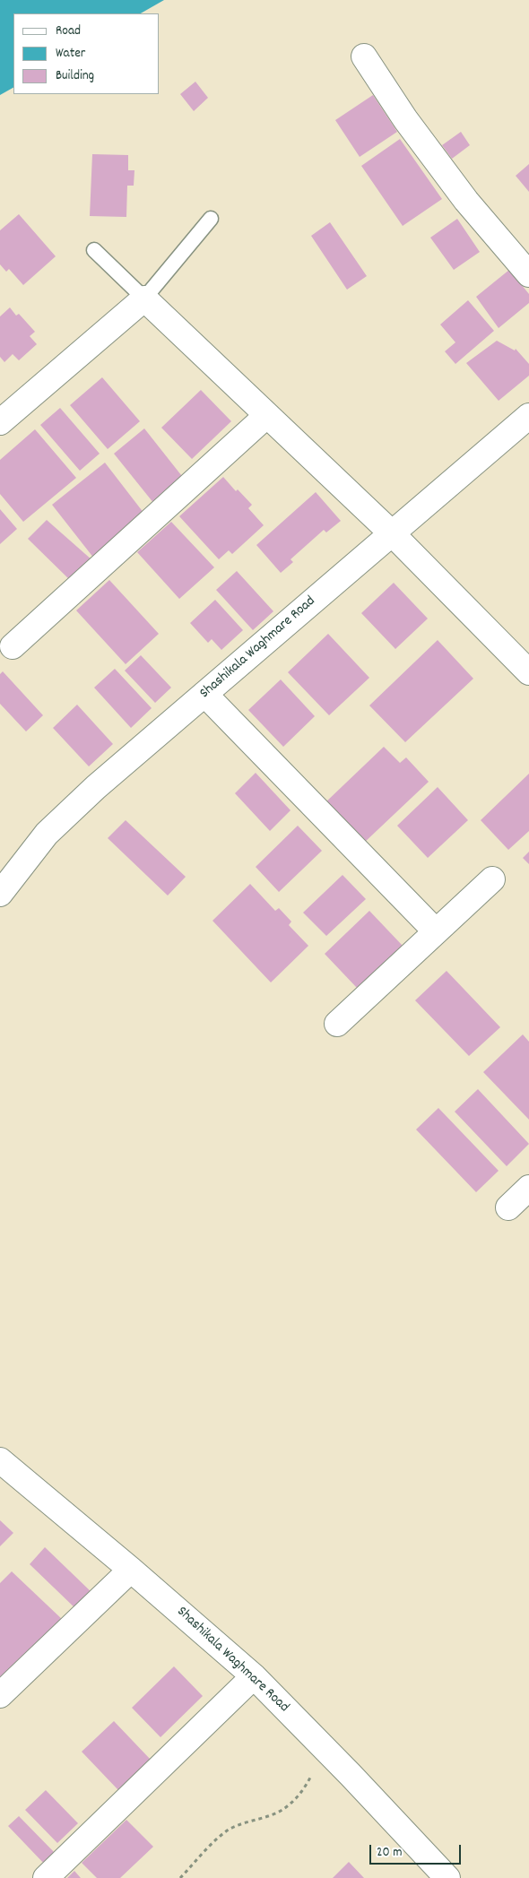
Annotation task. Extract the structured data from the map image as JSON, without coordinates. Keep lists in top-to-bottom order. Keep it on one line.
{"streets":{"street":["Shashikala Waghmare Road"]},"legend":["Road","Water","Building"],"scale_bar":"20 m"}
